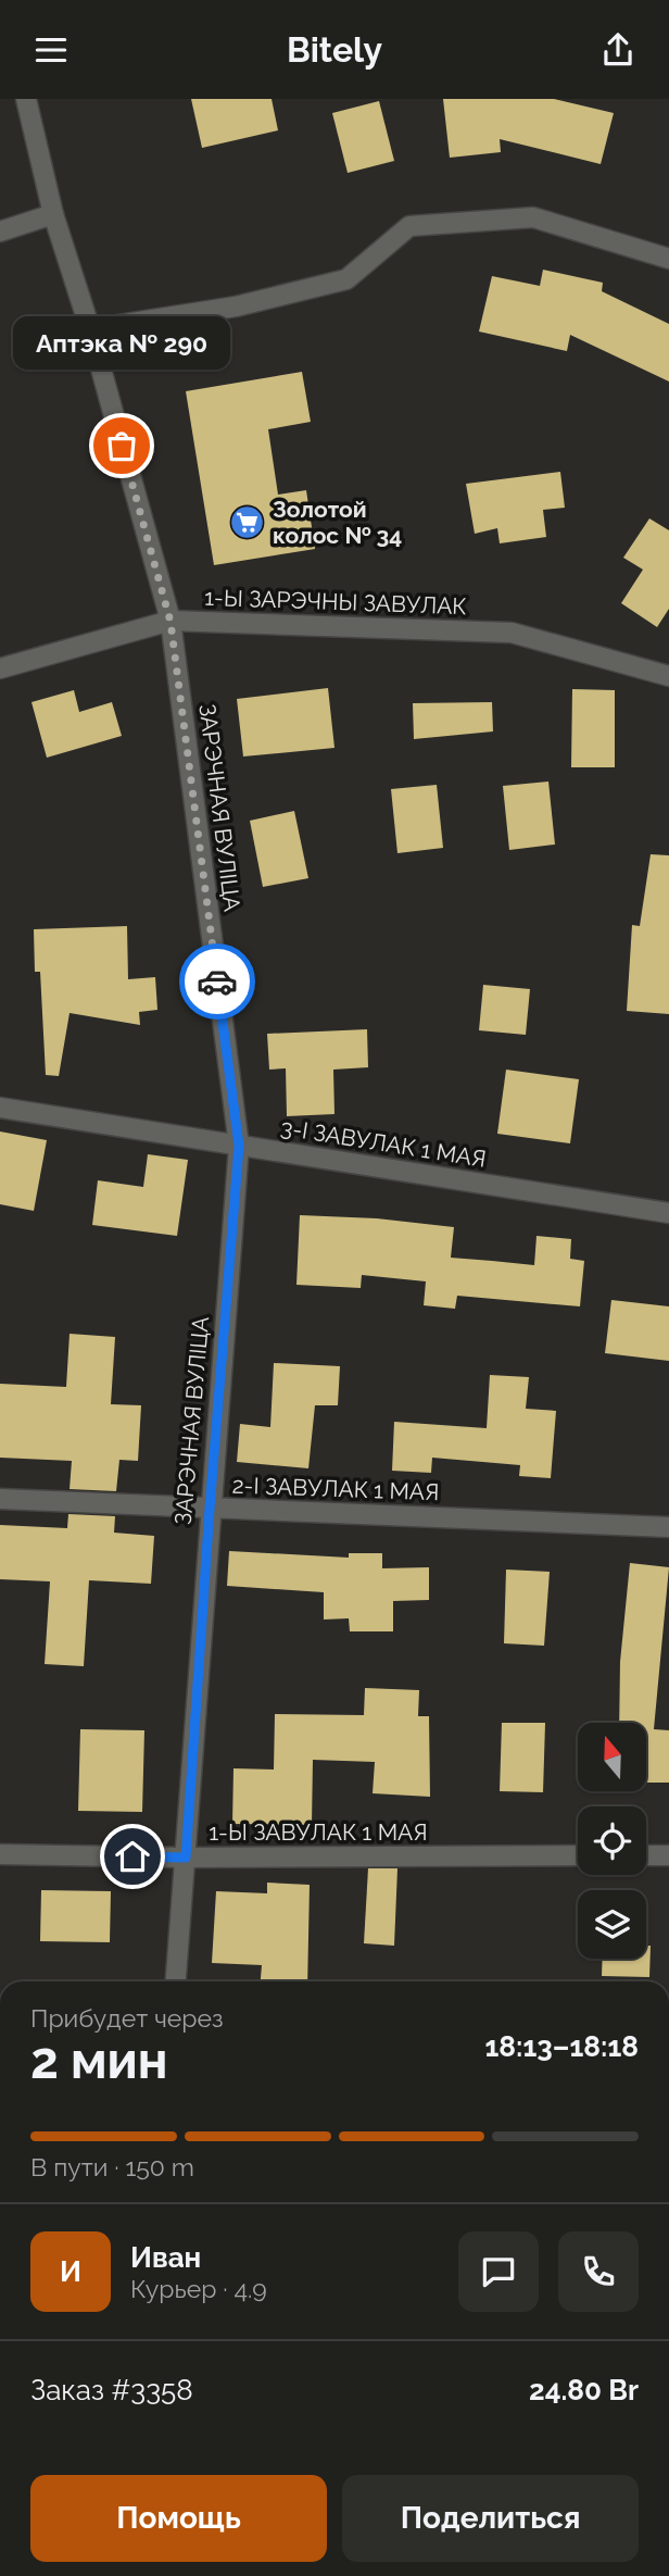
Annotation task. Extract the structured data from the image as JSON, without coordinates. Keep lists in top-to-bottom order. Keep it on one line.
{"streets":{"street":["1-Ы ЗАРЭЧНЫ ЗАВУЛАК","ЗАРЭЧНАЯ ВУЛІЦА","3-І ЗАВУЛАК 1 МАЯ","2-І ЗАВУЛАК 1 МАЯ","1-Ы ЗАВУЛАК 1 МАЯ"]},"crossings":[["1-Ы ЗАРЭЧНЫ ЗАВУЛАК","ЗАРЭЧНАЯ ВУЛІЦА"],["ЗАРЭЧНАЯ ВУЛІЦА","3-І ЗАВУЛАК 1 МАЯ"],["ЗАРЭЧНАЯ ВУЛІЦА","2-І ЗАВУЛАК 1 МАЯ"],["ЗАРЭЧНАЯ ВУЛІЦА","1-Ы ЗАВУЛАК 1 МАЯ"]],"places":{"other":["Аптэка № 290"],"supermarket":["Золотой колос № 34"]},"north":"top","page":{"header":"Bitely","bubble":"Аптэка № 290","heading":["2 мин","Прибудет через","18:13–18:18"],"panel":["Иван","Курьер · 4.9","Заказ #3358","24.80 Br"],"bar":"В пути · 150 m","round":"И","buttons":["Помощь","Поделиться"]}}
